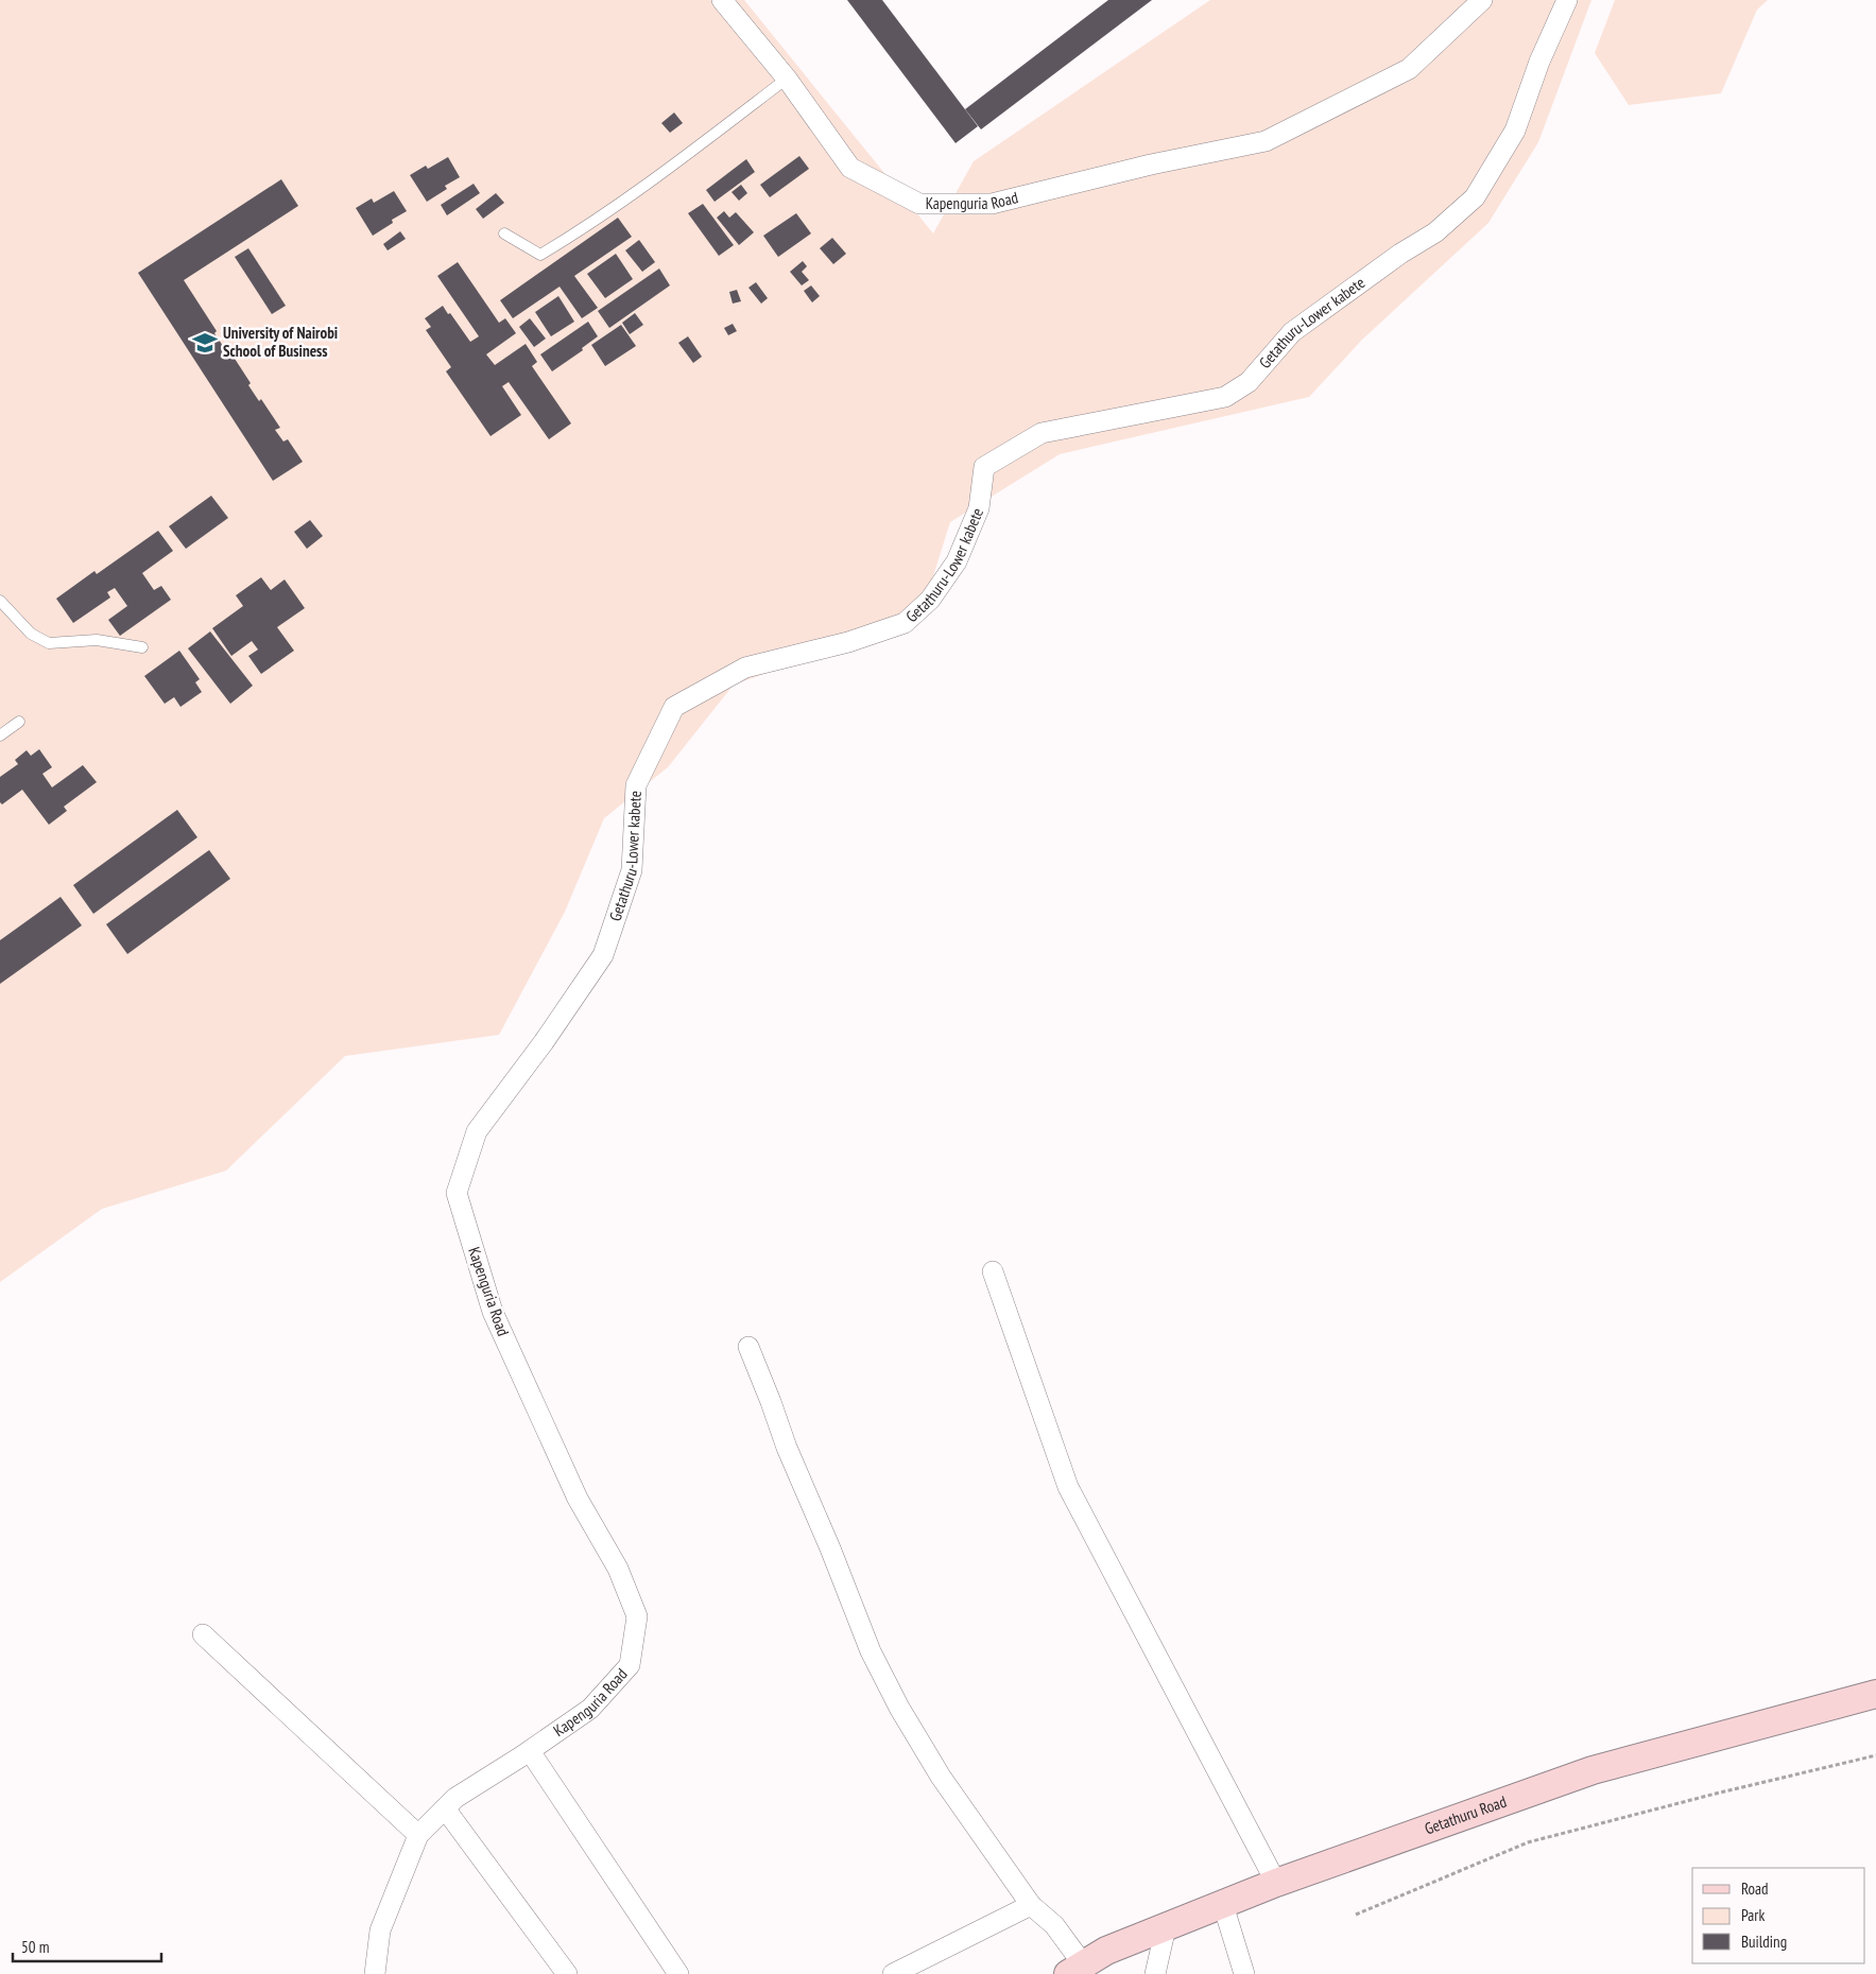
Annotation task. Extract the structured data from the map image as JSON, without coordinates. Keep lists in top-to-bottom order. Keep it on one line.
{"streets":{"main road":["Getathuru Road"],"street":["Kapenguria Road","Getathuru-Lower kabete"]},"crossings":[["Kapenguria Road","Getathuru-Lower kabete"]],"places":{"school or university":["University of Nairobi School of Business"]},"legend":["Road","Park","Building"],"scale_bar":"50 m"}
